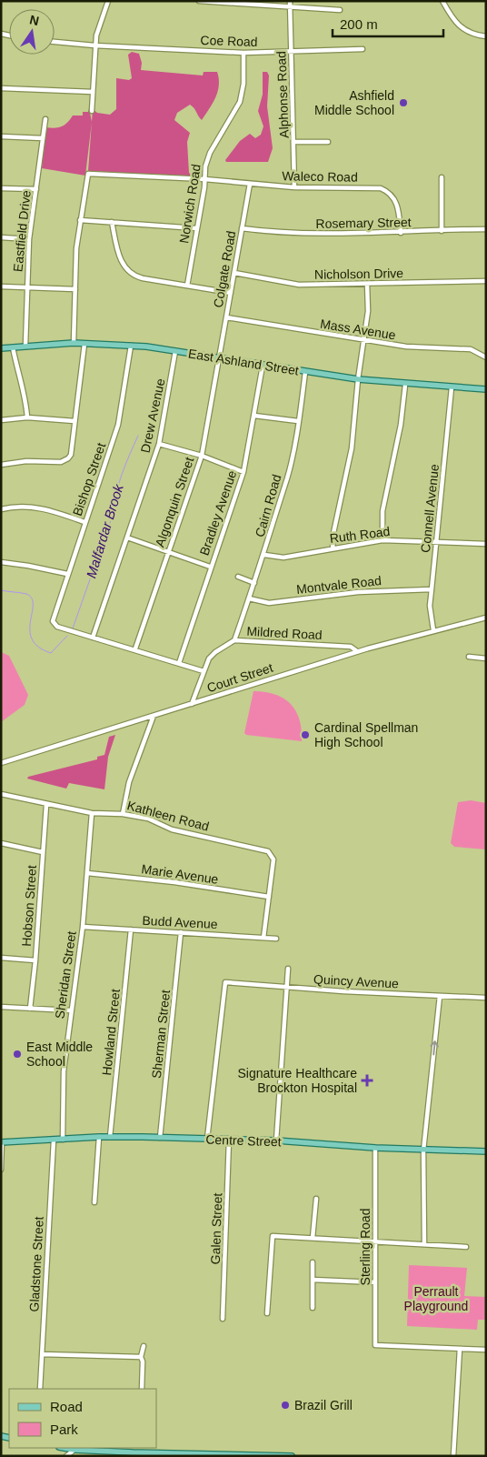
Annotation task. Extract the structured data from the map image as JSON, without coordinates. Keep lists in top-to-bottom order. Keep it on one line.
{"streets":{"main road":["East Ashland Street","Centre Street"],"street":["Coe Road","Alphonse Road","Waleco Road","Norwich Road","Rosemary Street","Eastfield Drive","Colgate Road","Nicholson Drive","Mass Avenue","Drew Avenue","Bishop Street","Algonquin Street","Cairn Road","Connell Avenue","Bradley Avenue","Ruth Road","Montvale Road","Mildred Road","Court Street","Kathleen Road","Marie Avenue","Hobson Street","Budd Avenue","Sheridan Street","Quincy Avenue","Howland Street","Sherman Street","Galen Street","Sterling Road","Gladstone Street"]},"crossings":[["Coe Road","Alphonse Road"],["Coe Road","Norwich Road"],["Alphonse Road","Waleco Road"],["Waleco Road","Norwich Road"],["Waleco Road","Rosemary Street"],["Waleco Road","Colgate Road"],["Rosemary Street","Colgate Road"],["Eastfield Drive","East Ashland Street"],["Colgate Road","Nicholson Drive"],["Colgate Road","Mass Avenue"],["Colgate Road","East Ashland Street"],["Colgate Road","Algonquin Street"],["East Ashland Street","Drew Avenue"],["East Ashland Street","Bishop Street"],["East Ashland Street","Algonquin Street"],["East Ashland Street","Cairn Road"],["East Ashland Street","Connell Avenue"],["East Ashland Street","Bradley Avenue"],["Drew Avenue","Bishop Street"],["Cairn Road","Ruth Road"],["Cairn Road","Montvale Road"],["Cairn Road","Mildred Road"],["Connell Avenue","Ruth Road"],["Connell Avenue","Montvale Road"],["Connell Avenue","Court Street"],["Mildred Road","Court Street"],["Kathleen Road","Marie Avenue"],["Kathleen Road","Hobson Street"],["Kathleen Road","Budd Avenue"],["Kathleen Road","Sheridan Street"],["Marie Avenue","Sheridan Street"],["Budd Avenue","Sheridan Street"],["Budd Avenue","Howland Street"],["Budd Avenue","Sherman Street"],["Sheridan Street","Centre Street"],["Quincy Avenue","Centre Street"],["Howland Street","Centre Street"],["Sherman Street","Centre Street"],["Centre Street","Galen Street"],["Centre Street","Sterling Road"],["Centre Street","Gladstone Street"]],"water":["Malfardar Brook"],"parks":["Perrault Playground"],"places":{"other":["Ashfield Middle School","Cardinal Spellman High School","East Middle School","Brazil Grill"],"health":["Signature Healthcare Brockton Hospital"]},"legend":["Road","Park"],"scale_bar":"200 m","north":"top"}
